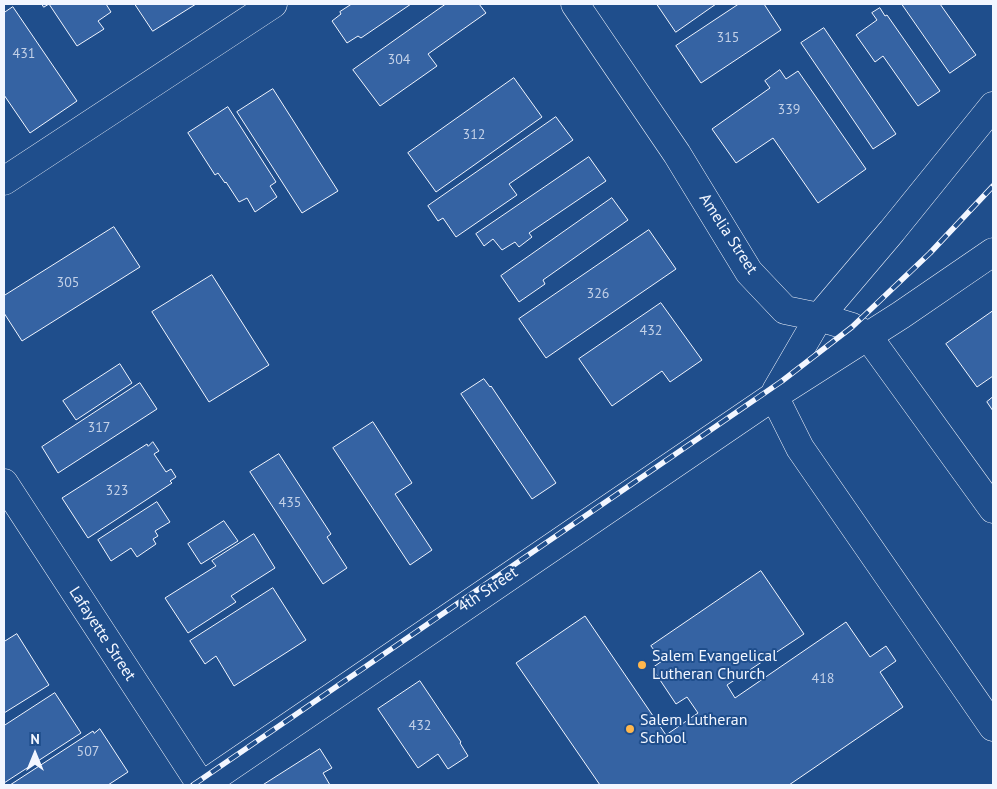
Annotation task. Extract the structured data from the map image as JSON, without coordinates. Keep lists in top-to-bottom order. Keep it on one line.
{"streets":{"street":["Amelia Street","4th Street","Lafayette Street"]},"crossings":[["Amelia Street","4th Street"],["4th Street","Lafayette Street"]],"places":["Salem Evangelical Lutheran Church","Salem Lutheran School"],"house_numbers":["315","431","304","339","312","305","326","432","317","323","435","418","432","507"],"north":"top"}
